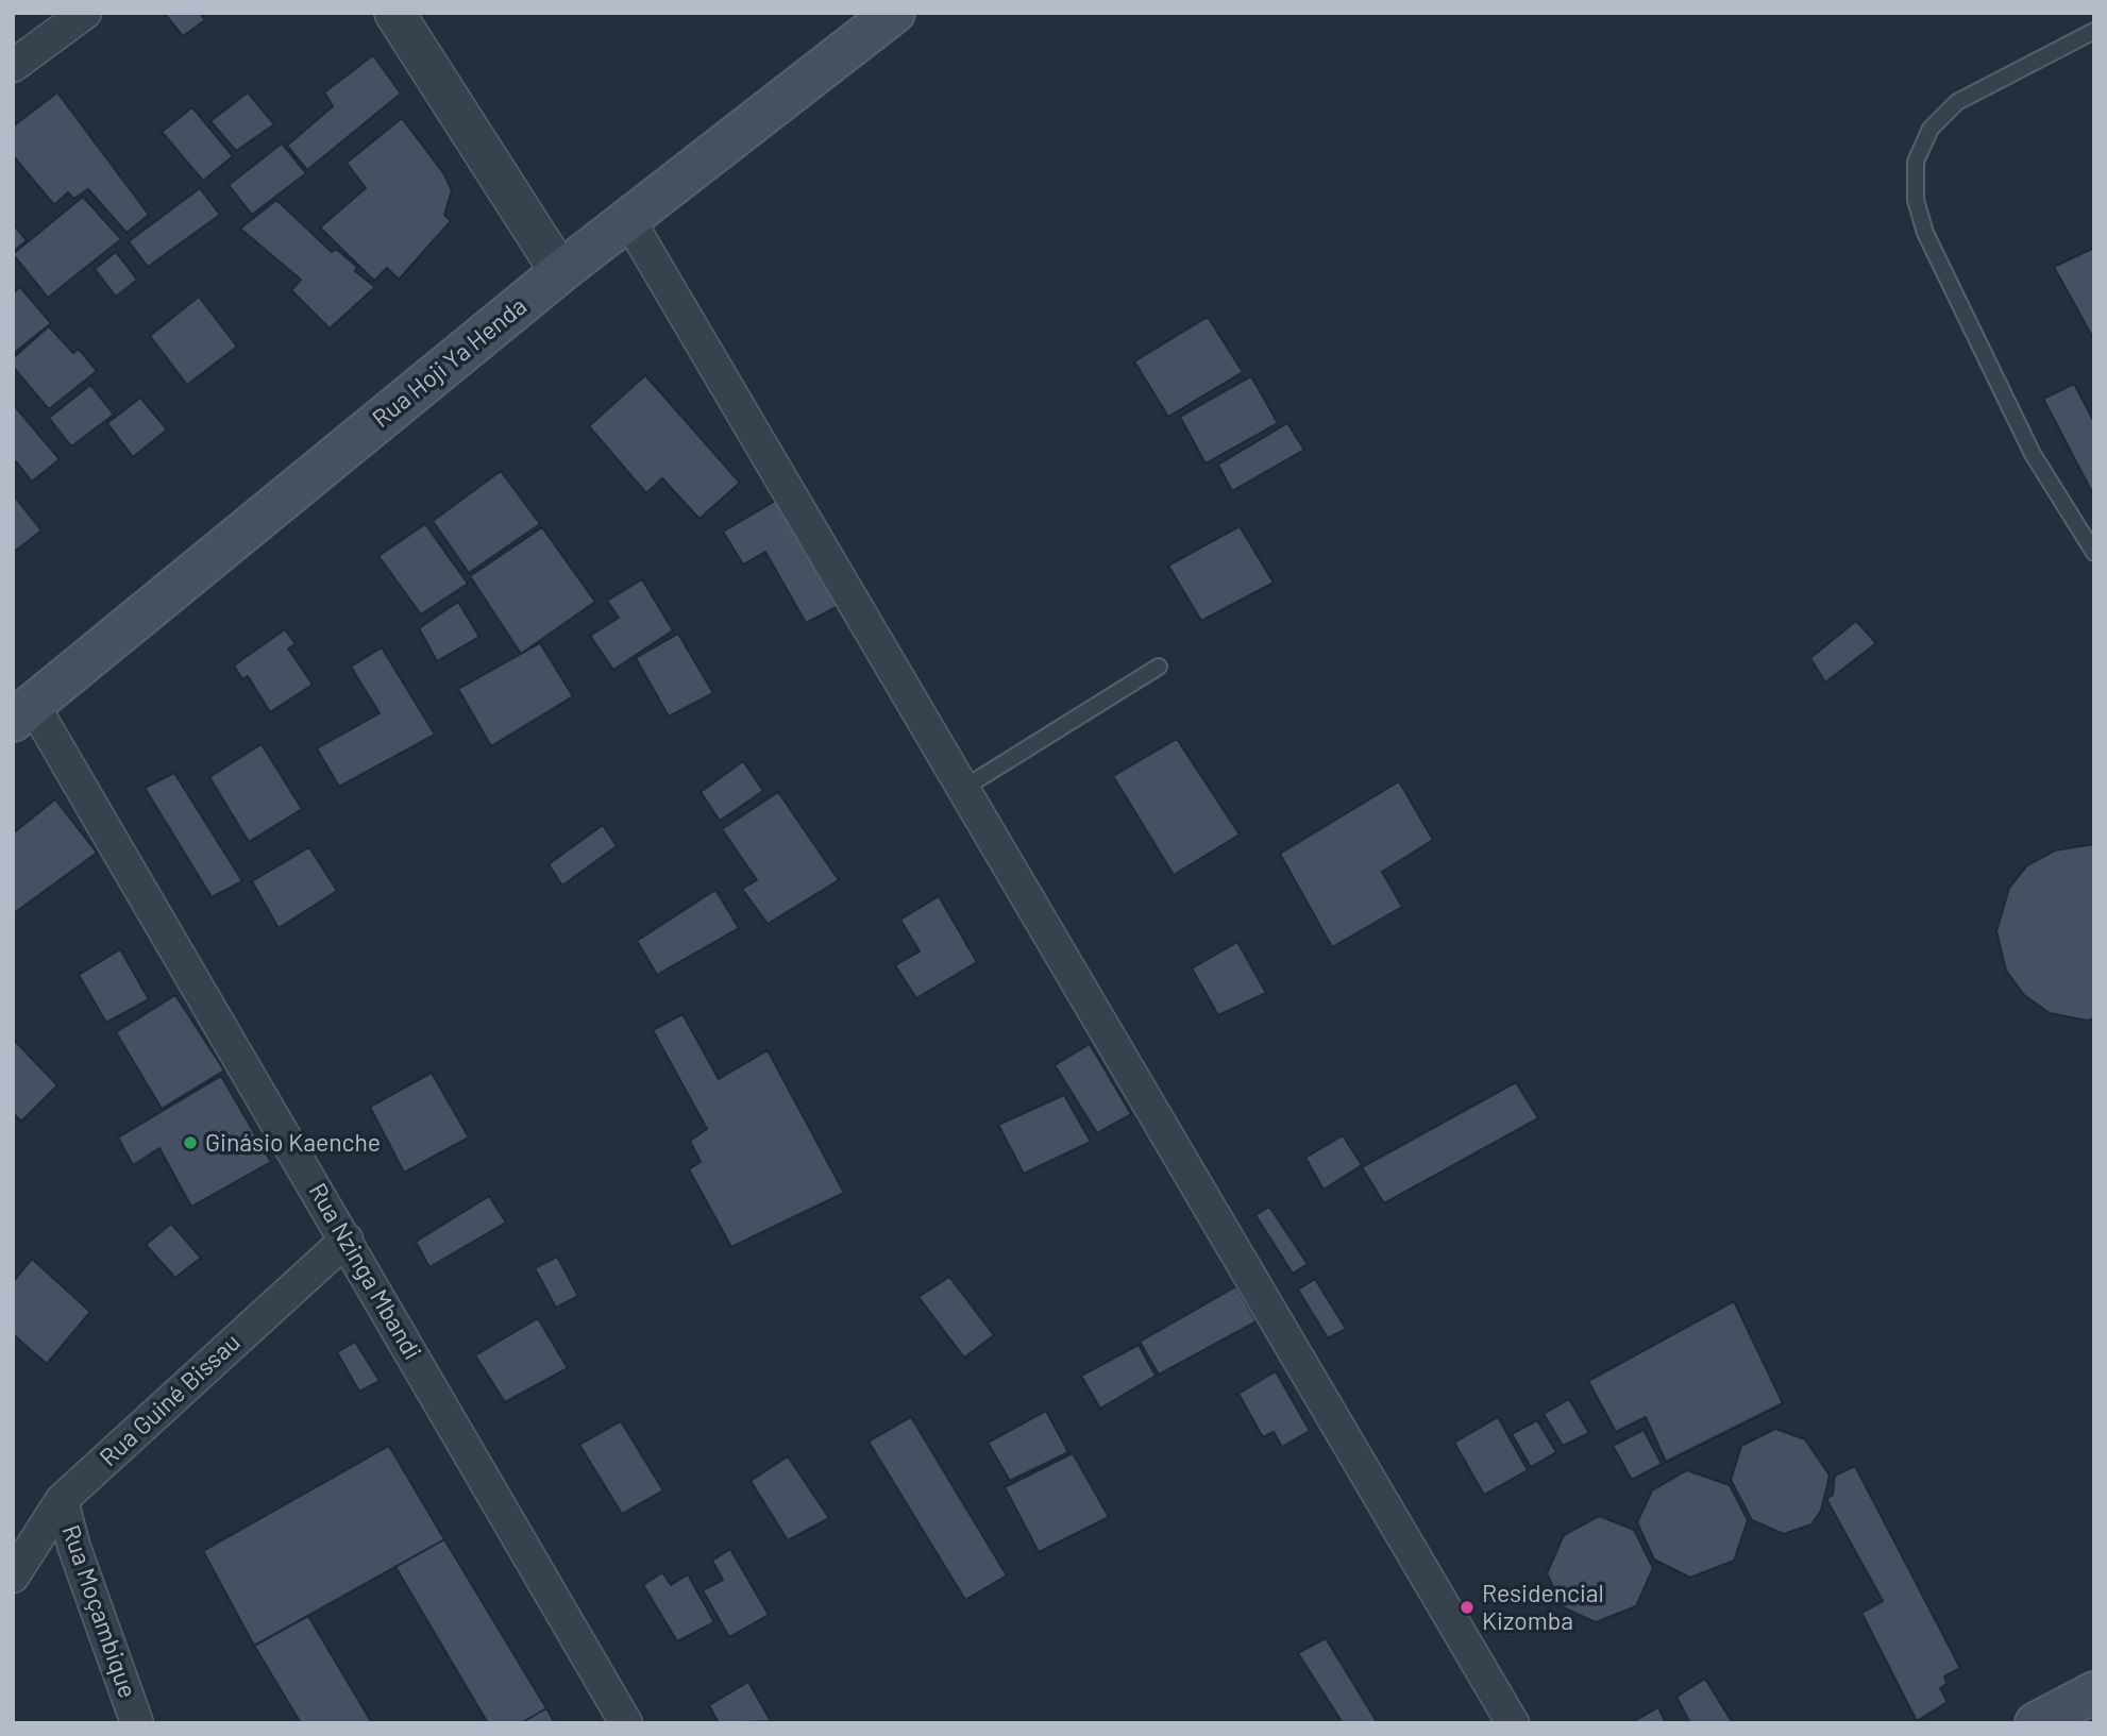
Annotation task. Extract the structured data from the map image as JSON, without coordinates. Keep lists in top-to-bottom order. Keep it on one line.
{"streets":{"main road":["Rua Hoji Ya Henda"],"street":["Rua Nzinga Mbandi","Rua Guiné Bissau","Rua Moçambique"]},"crossings":[["Rua Hoji Ya Henda","Rua Nzinga Mbandi"],["Rua Nzinga Mbandi","Rua Guiné Bissau"],["Rua Guiné Bissau","Rua Moçambique"]],"places":["Ginásio Kaenche","Residencial Kizomba"]}
